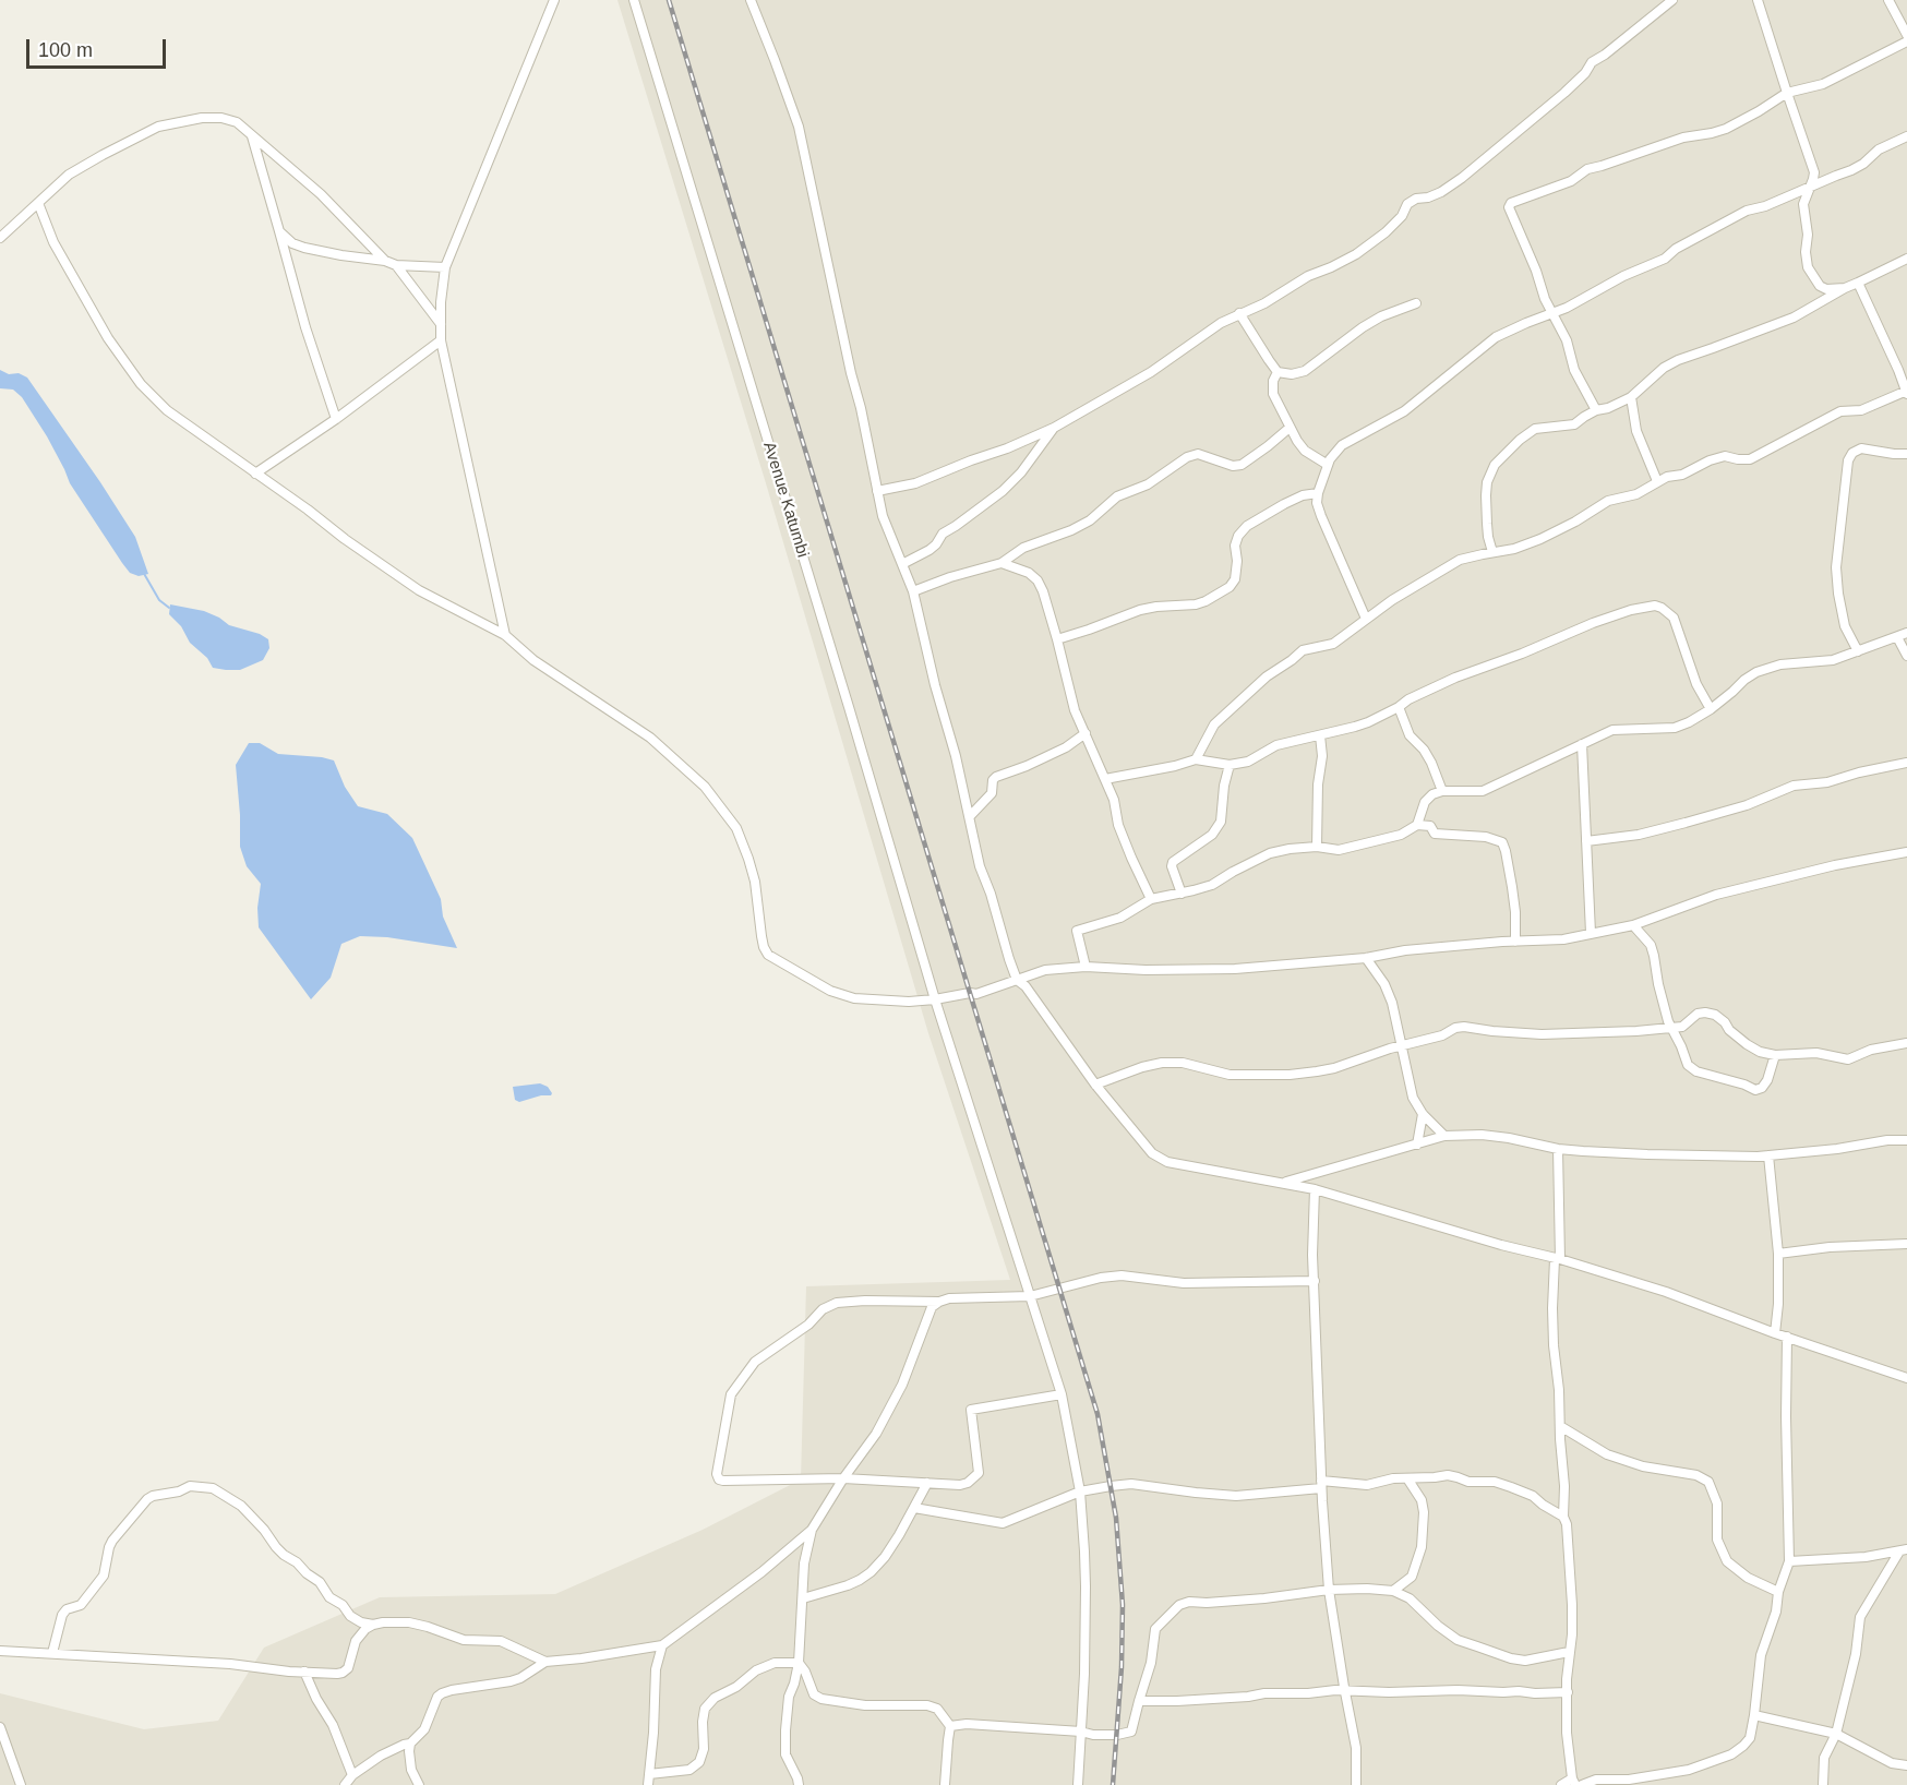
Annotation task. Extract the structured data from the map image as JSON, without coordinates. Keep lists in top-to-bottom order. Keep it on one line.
{"streets":{"street":["Avenue Katumbi"]},"scale_bar":"100 m"}
